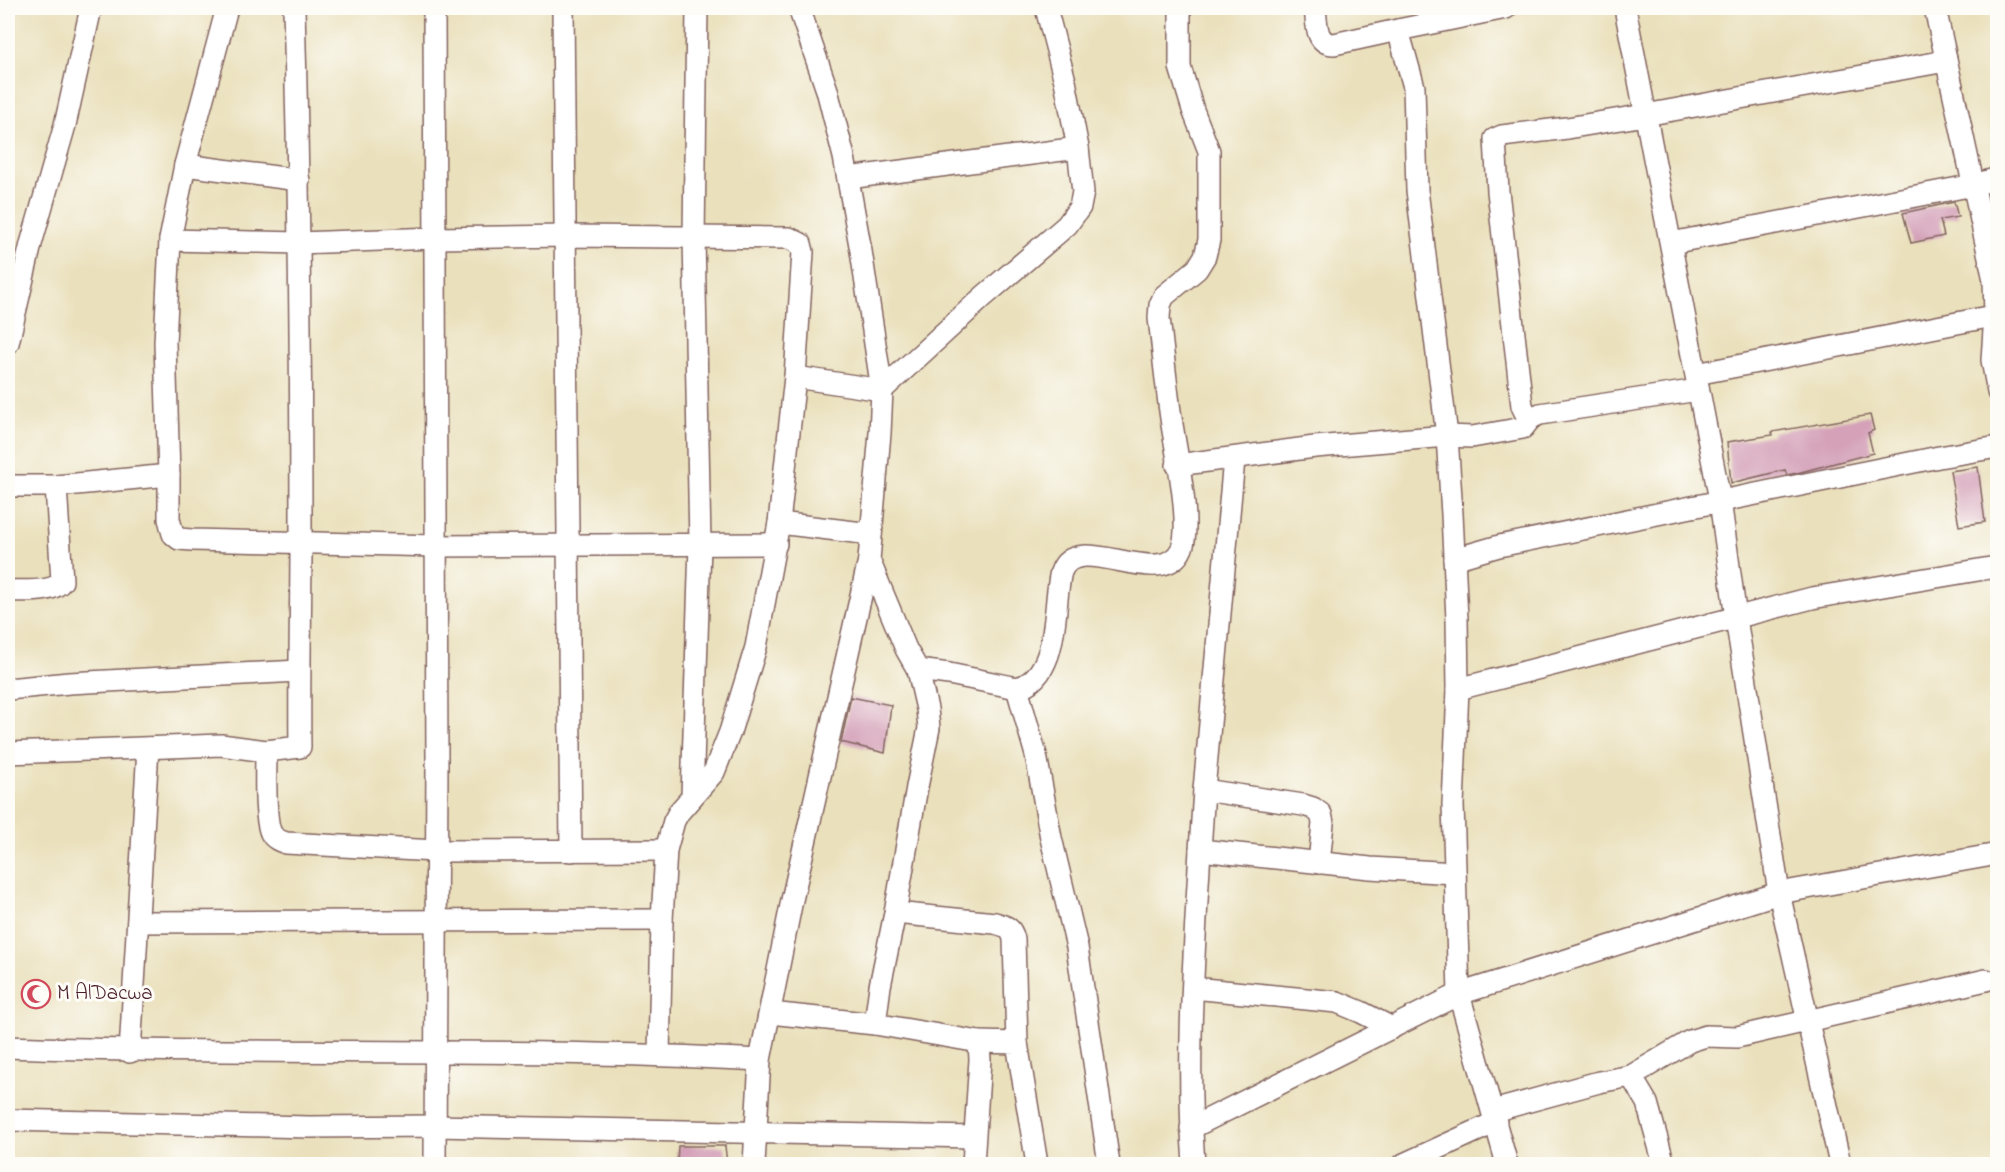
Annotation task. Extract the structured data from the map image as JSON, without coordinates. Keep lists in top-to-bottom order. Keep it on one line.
{"places":{"mosque":["M AlDacwa"]}}
